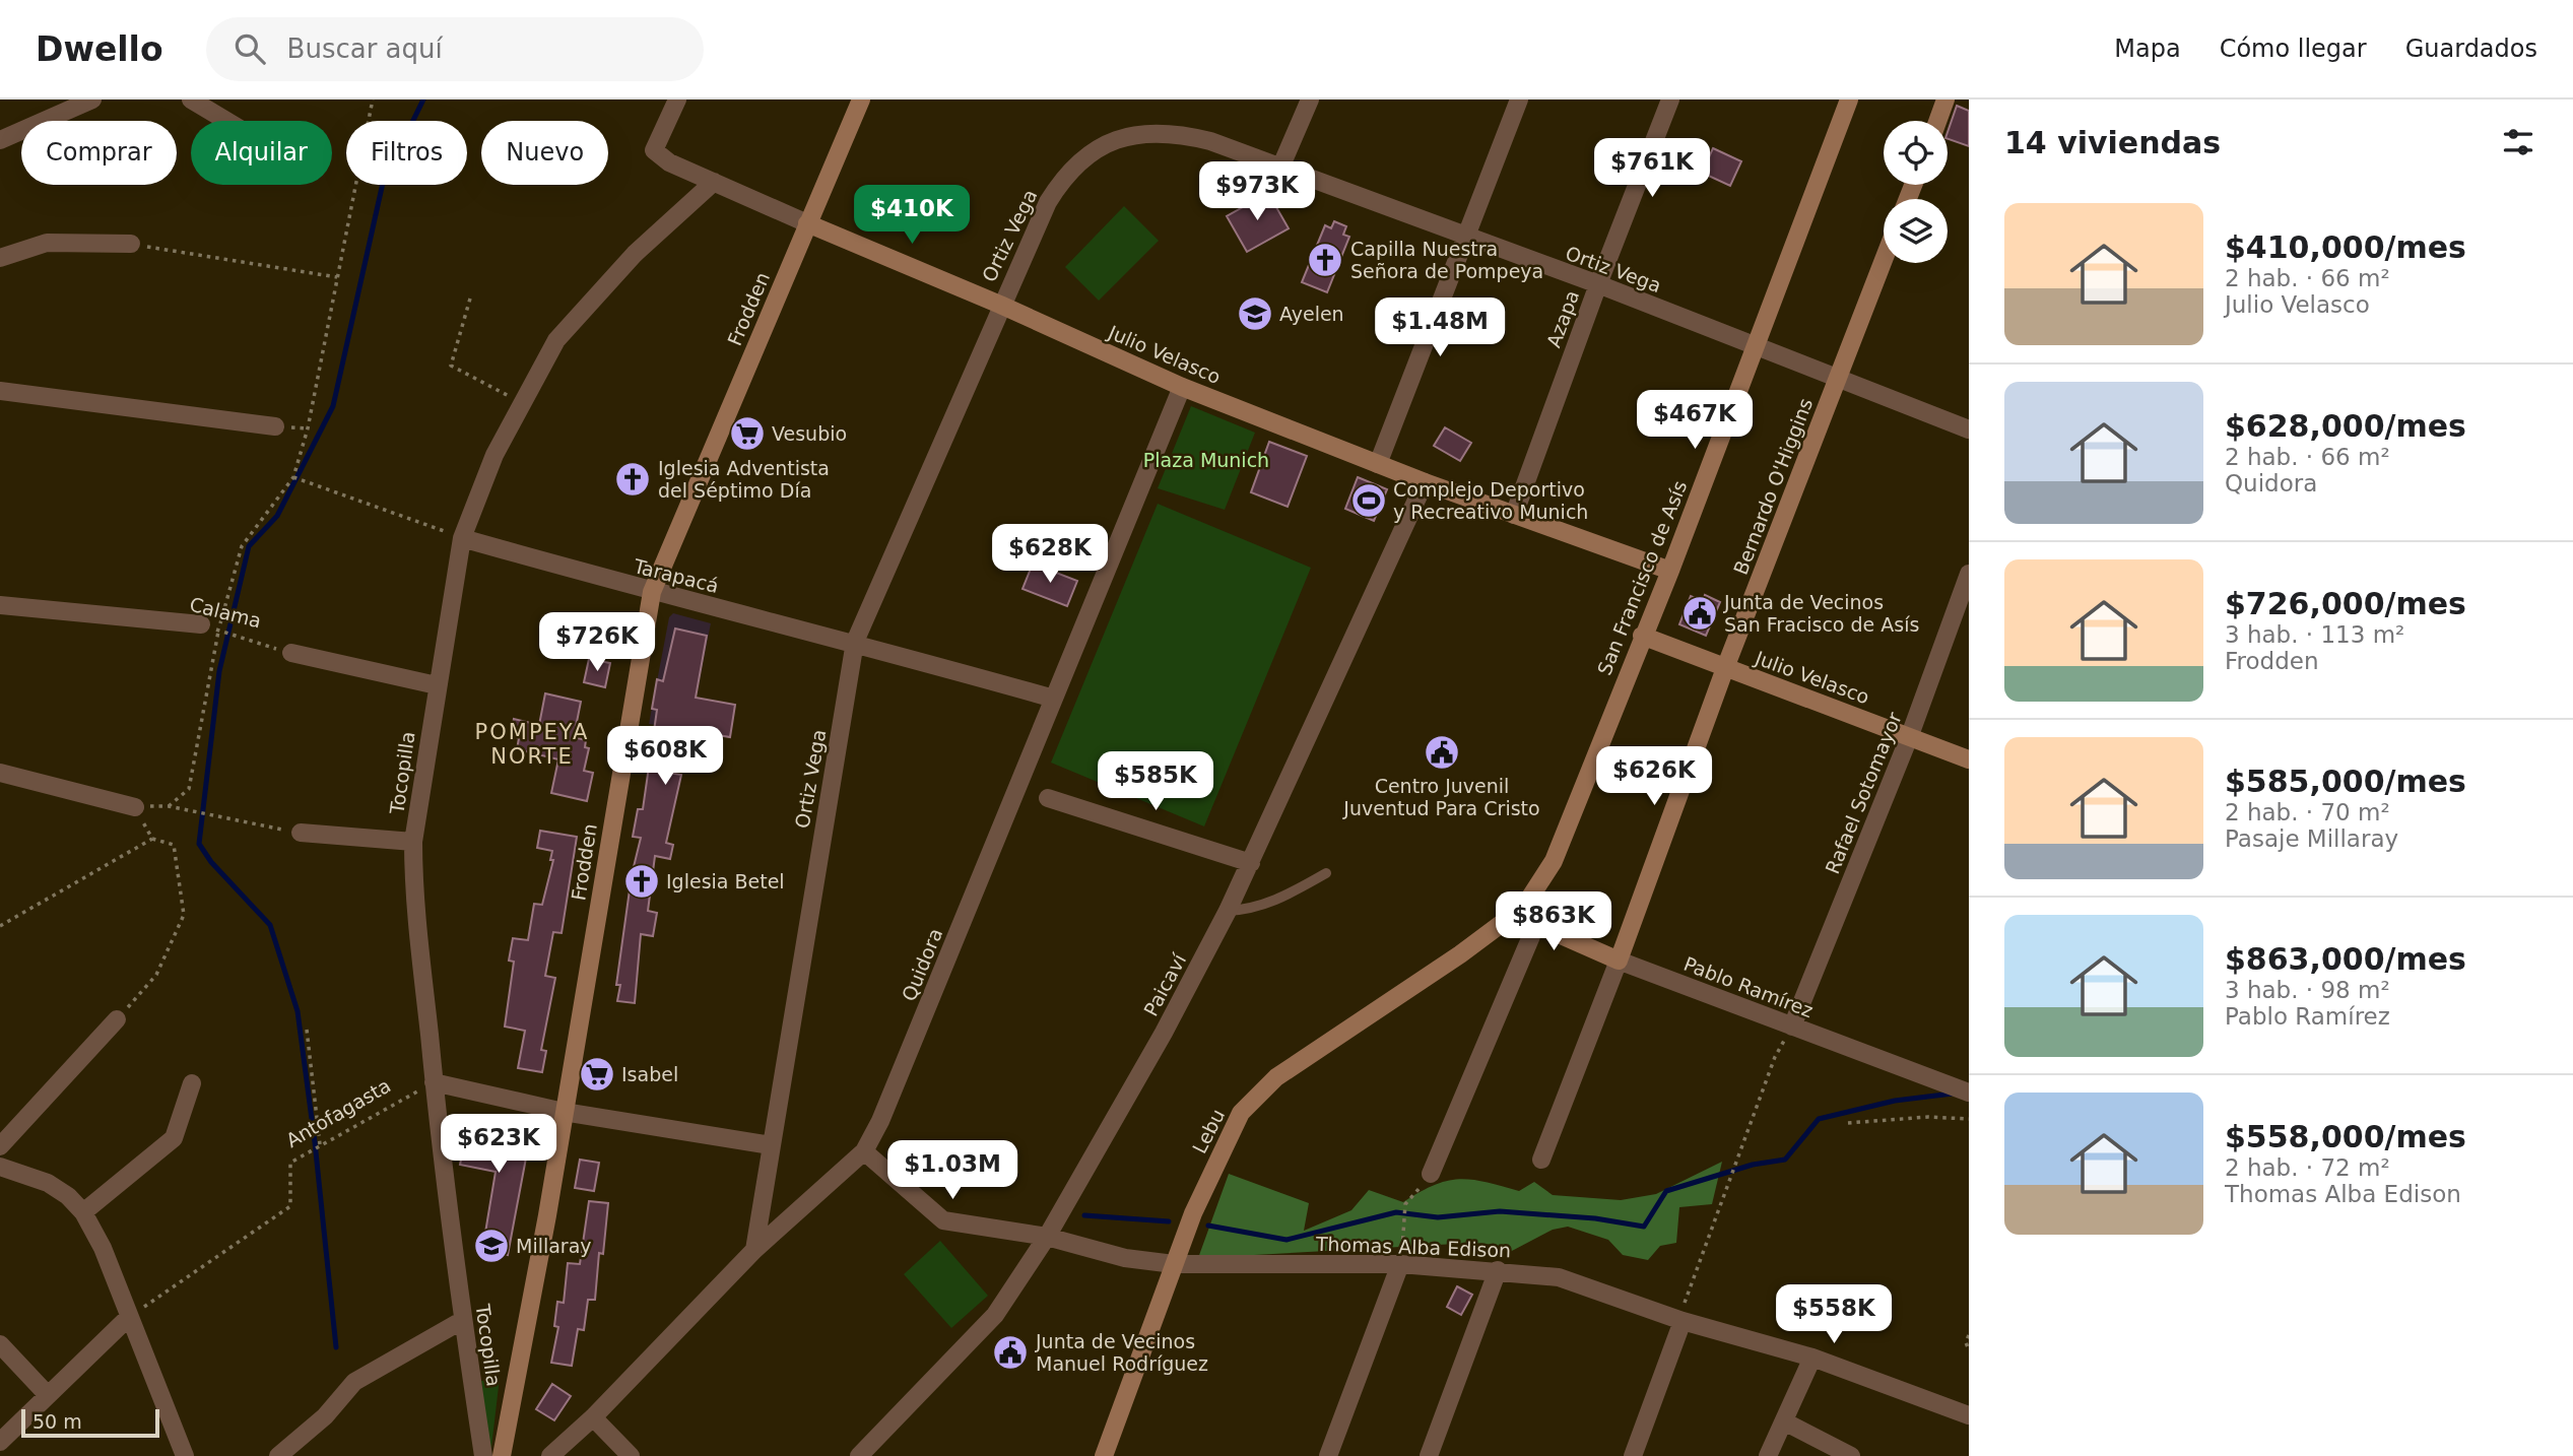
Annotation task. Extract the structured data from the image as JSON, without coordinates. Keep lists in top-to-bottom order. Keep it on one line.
{"streets":{"main road":["Frodden","Julio Velasco","Bernardo O'Higgins","San Francisco de Asís","Pablo Ramírez","Lebu"],"street":["Ortiz Vega","Azapa","Tarapacá","Calama","Tocopilla","Rafael Sotomayor","Quidora","Paicaví","Thomas Alba Edison"],"path":["Antofagasta"]},"crossings":[["Ortiz Vega","Azapa"],["Ortiz Vega","Julio Velasco"],["Ortiz Vega","Bernardo O'Higgins"],["Ortiz Vega","Tarapacá"],["Ortiz Vega","San Francisco de Asís"],["Ortiz Vega","Quidora"],["Frodden","Julio Velasco"],["Frodden","Tarapacá"],["Azapa","Julio Velasco"],["Julio Velasco","Bernardo O'Higgins"],["Julio Velasco","San Francisco de Asís"],["Julio Velasco","Tocopilla"],["Julio Velasco","Rafael Sotomayor"],["Julio Velasco","Quidora"],["Julio Velasco","Paicaví"],["Bernardo O'Higgins","Pablo Ramírez"],["Tarapacá","Tocopilla"],["Tarapacá","Quidora"],["San Francisco de Asís","Pablo Ramírez"],["San Francisco de Asís","Lebu"],["Tocopilla","Antofagasta"],["Rafael Sotomayor","Pablo Ramírez"],["Quidora","Thomas Alba Edison"],["Paicaví","Thomas Alba Edison"],["Pablo Ramírez","Lebu"],["Lebu","Thomas Alba Edison"]],"districts":["POMPEYA NORTE"],"parks":["Plaza Munich"],"places":{"church":["Capilla Nuestra Señora de Pompeya","Iglesia Adventista del Séptimo Día","Iglesia Betel"],"school or university":["Ayelen","Millaray"],"supermarket":["Vesubio","Isabel"],"sports":["Complejo Deportivo y Recreativo Munich"],"public building":["Junta de Vecinos San Fracisco de Asís","Centro Juvenil Juventud Para Cristo","Junta de Vecinos Manuel Rodríguez"]},"scale_bar":"50 m","page":{"header":"Dwello","search":"Buscar aquí","nav":["Mapa","Cómo llegar","Guardados"],"heading":"14 viviendas","chip":["Comprar","Alquilar","Filtros","Nuevo"],"price":["$761K","$973K","$410K","$1.48M","$467K","$628K","$726K","$608K","$626K","$585K","$863K","$623K","$1.03M","$558K"],"list":[{"name":"$410,000/mes","note":"2 hab. · 66 m² · Julio Velasco"},{"name":"$628,000/mes","note":"2 hab. · 66 m² · Quidora"},{"name":"$726,000/mes","note":"3 hab. · 113 m² · Frodden"},{"name":"$585,000/mes","note":"2 hab. · 70 m² · Pasaje Millaray"},{"name":"$863,000/mes","note":"3 hab. · 98 m² · Pablo Ramírez"},{"name":"$558,000/mes","note":"2 hab. · 72 m² · Thomas Alba Edison"}],"scale":"50 m"}}
